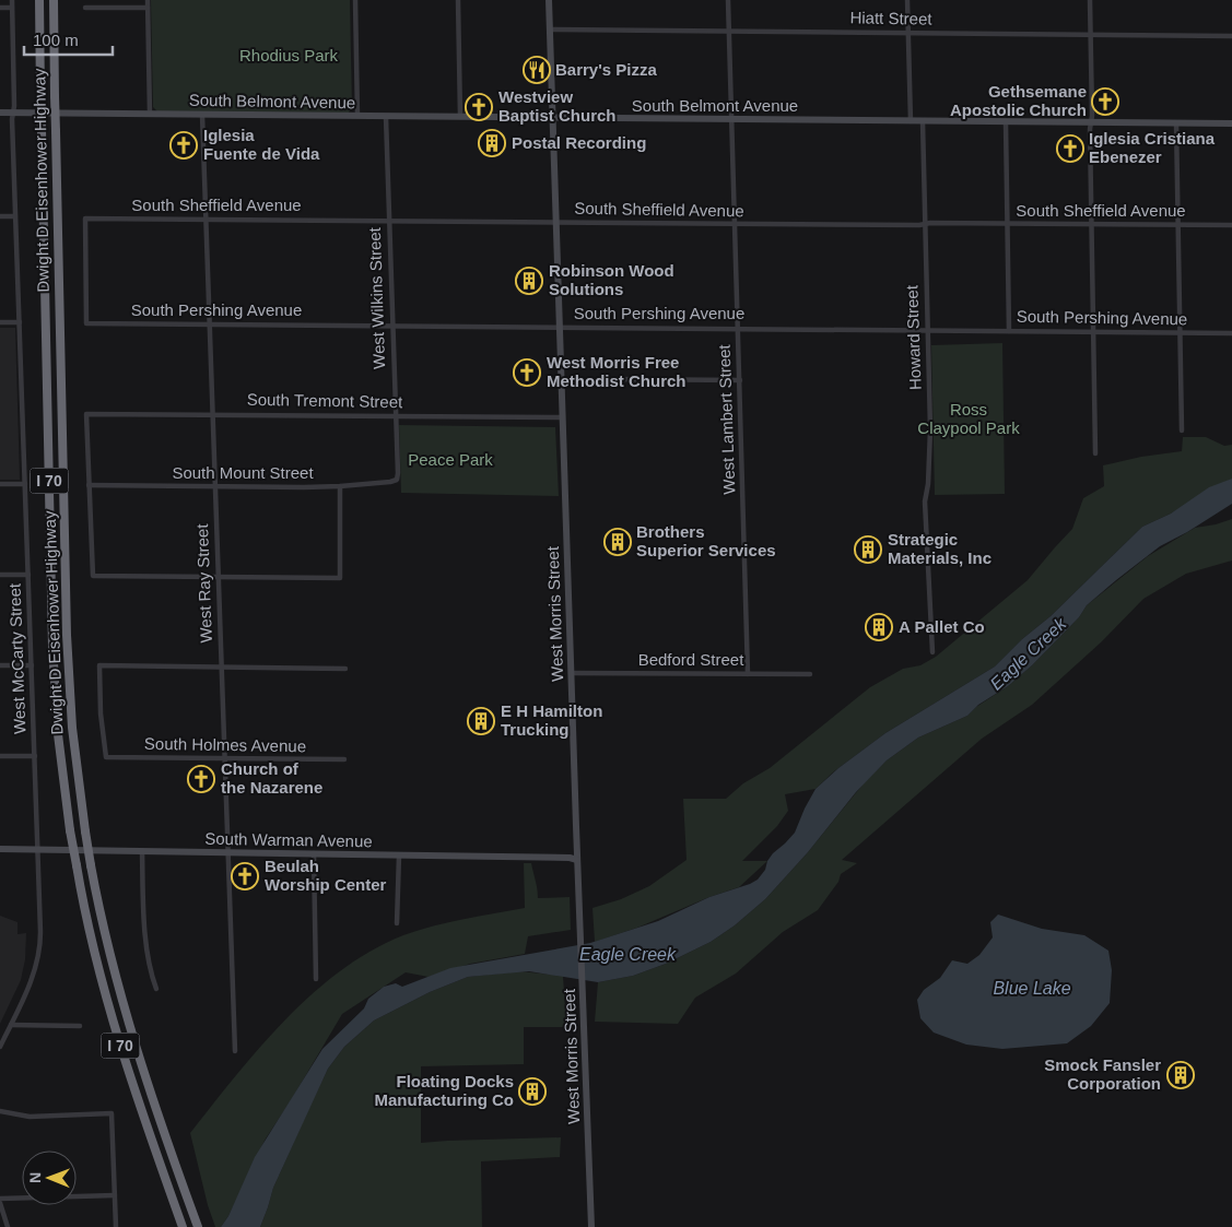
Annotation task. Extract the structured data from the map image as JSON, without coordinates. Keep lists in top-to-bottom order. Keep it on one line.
{"streets":{"highway":["Dwight D Eisenhower Highway","I 70"],"main road":["South Belmont Avenue","West Morris Street","South Warman Avenue"],"street":["Hiatt Street","South Sheffield Avenue","West Wilkins Street","South Pershing Avenue","Howard Street","South Tremont Street","West Lambert Street","South Mount Street","West Ray Street","West McCarty Street","Bedford Street","South Holmes Avenue"]},"crossings":[["Hiatt Street","West Lambert Street"],["Hiatt Street","West Morris Street"],["South Belmont Avenue","West Wilkins Street"],["South Belmont Avenue","Howard Street"],["South Belmont Avenue","West Lambert Street"],["South Belmont Avenue","West Ray Street"],["South Belmont Avenue","West Morris Street"],["South Belmont Avenue","West McCarty Street"],["South Sheffield Avenue","West Wilkins Street"],["South Sheffield Avenue","South Pershing Avenue"],["South Sheffield Avenue","Howard Street"],["South Sheffield Avenue","West Lambert Street"],["South Sheffield Avenue","West Ray Street"],["South Sheffield Avenue","West Morris Street"],["West Wilkins Street","South Pershing Avenue"],["West Wilkins Street","South Tremont Street"],["West Wilkins Street","South Mount Street"],["South Pershing Avenue","Howard Street"],["South Pershing Avenue","West Lambert Street"],["South Pershing Avenue","West Ray Street"],["South Pershing Avenue","West Morris Street"],["South Tremont Street","South Mount Street"],["South Tremont Street","West Ray Street"],["South Tremont Street","West Morris Street"],["West Lambert Street","Bedford Street"],["South Mount Street","West Ray Street"],["West Ray Street","South Holmes Avenue"],["West Ray Street","South Warman Avenue"],["West Morris Street","Bedford Street"],["West Morris Street","South Warman Avenue"],["West McCarty Street","South Warman Avenue"]],"water":["Eagle Creek","Blue Lake"],"parks":["Rhodius Park","Ross Claypool Park","Peace Park"],"places":{"restaurant":["Barry's Pizza"],"church":["Gethsemane Apostolic Church","Westview Baptist Church","Iglesia Fuente de Vida","Iglesia Cristiana Ebenezer","West Morris Free Methodist Church","Church of the Nazarene","Beulah Worship Center"],"building":["Postal Recording","Robinson Wood Solutions","Brothers Superior Services","Strategic Materials, Inc","A Pallet Co","E H Hamilton Trucking","Smock Fansler Corporation","Floating Docks Manufacturing Co"]},"scale_bar":"100 m","north":"left"}
